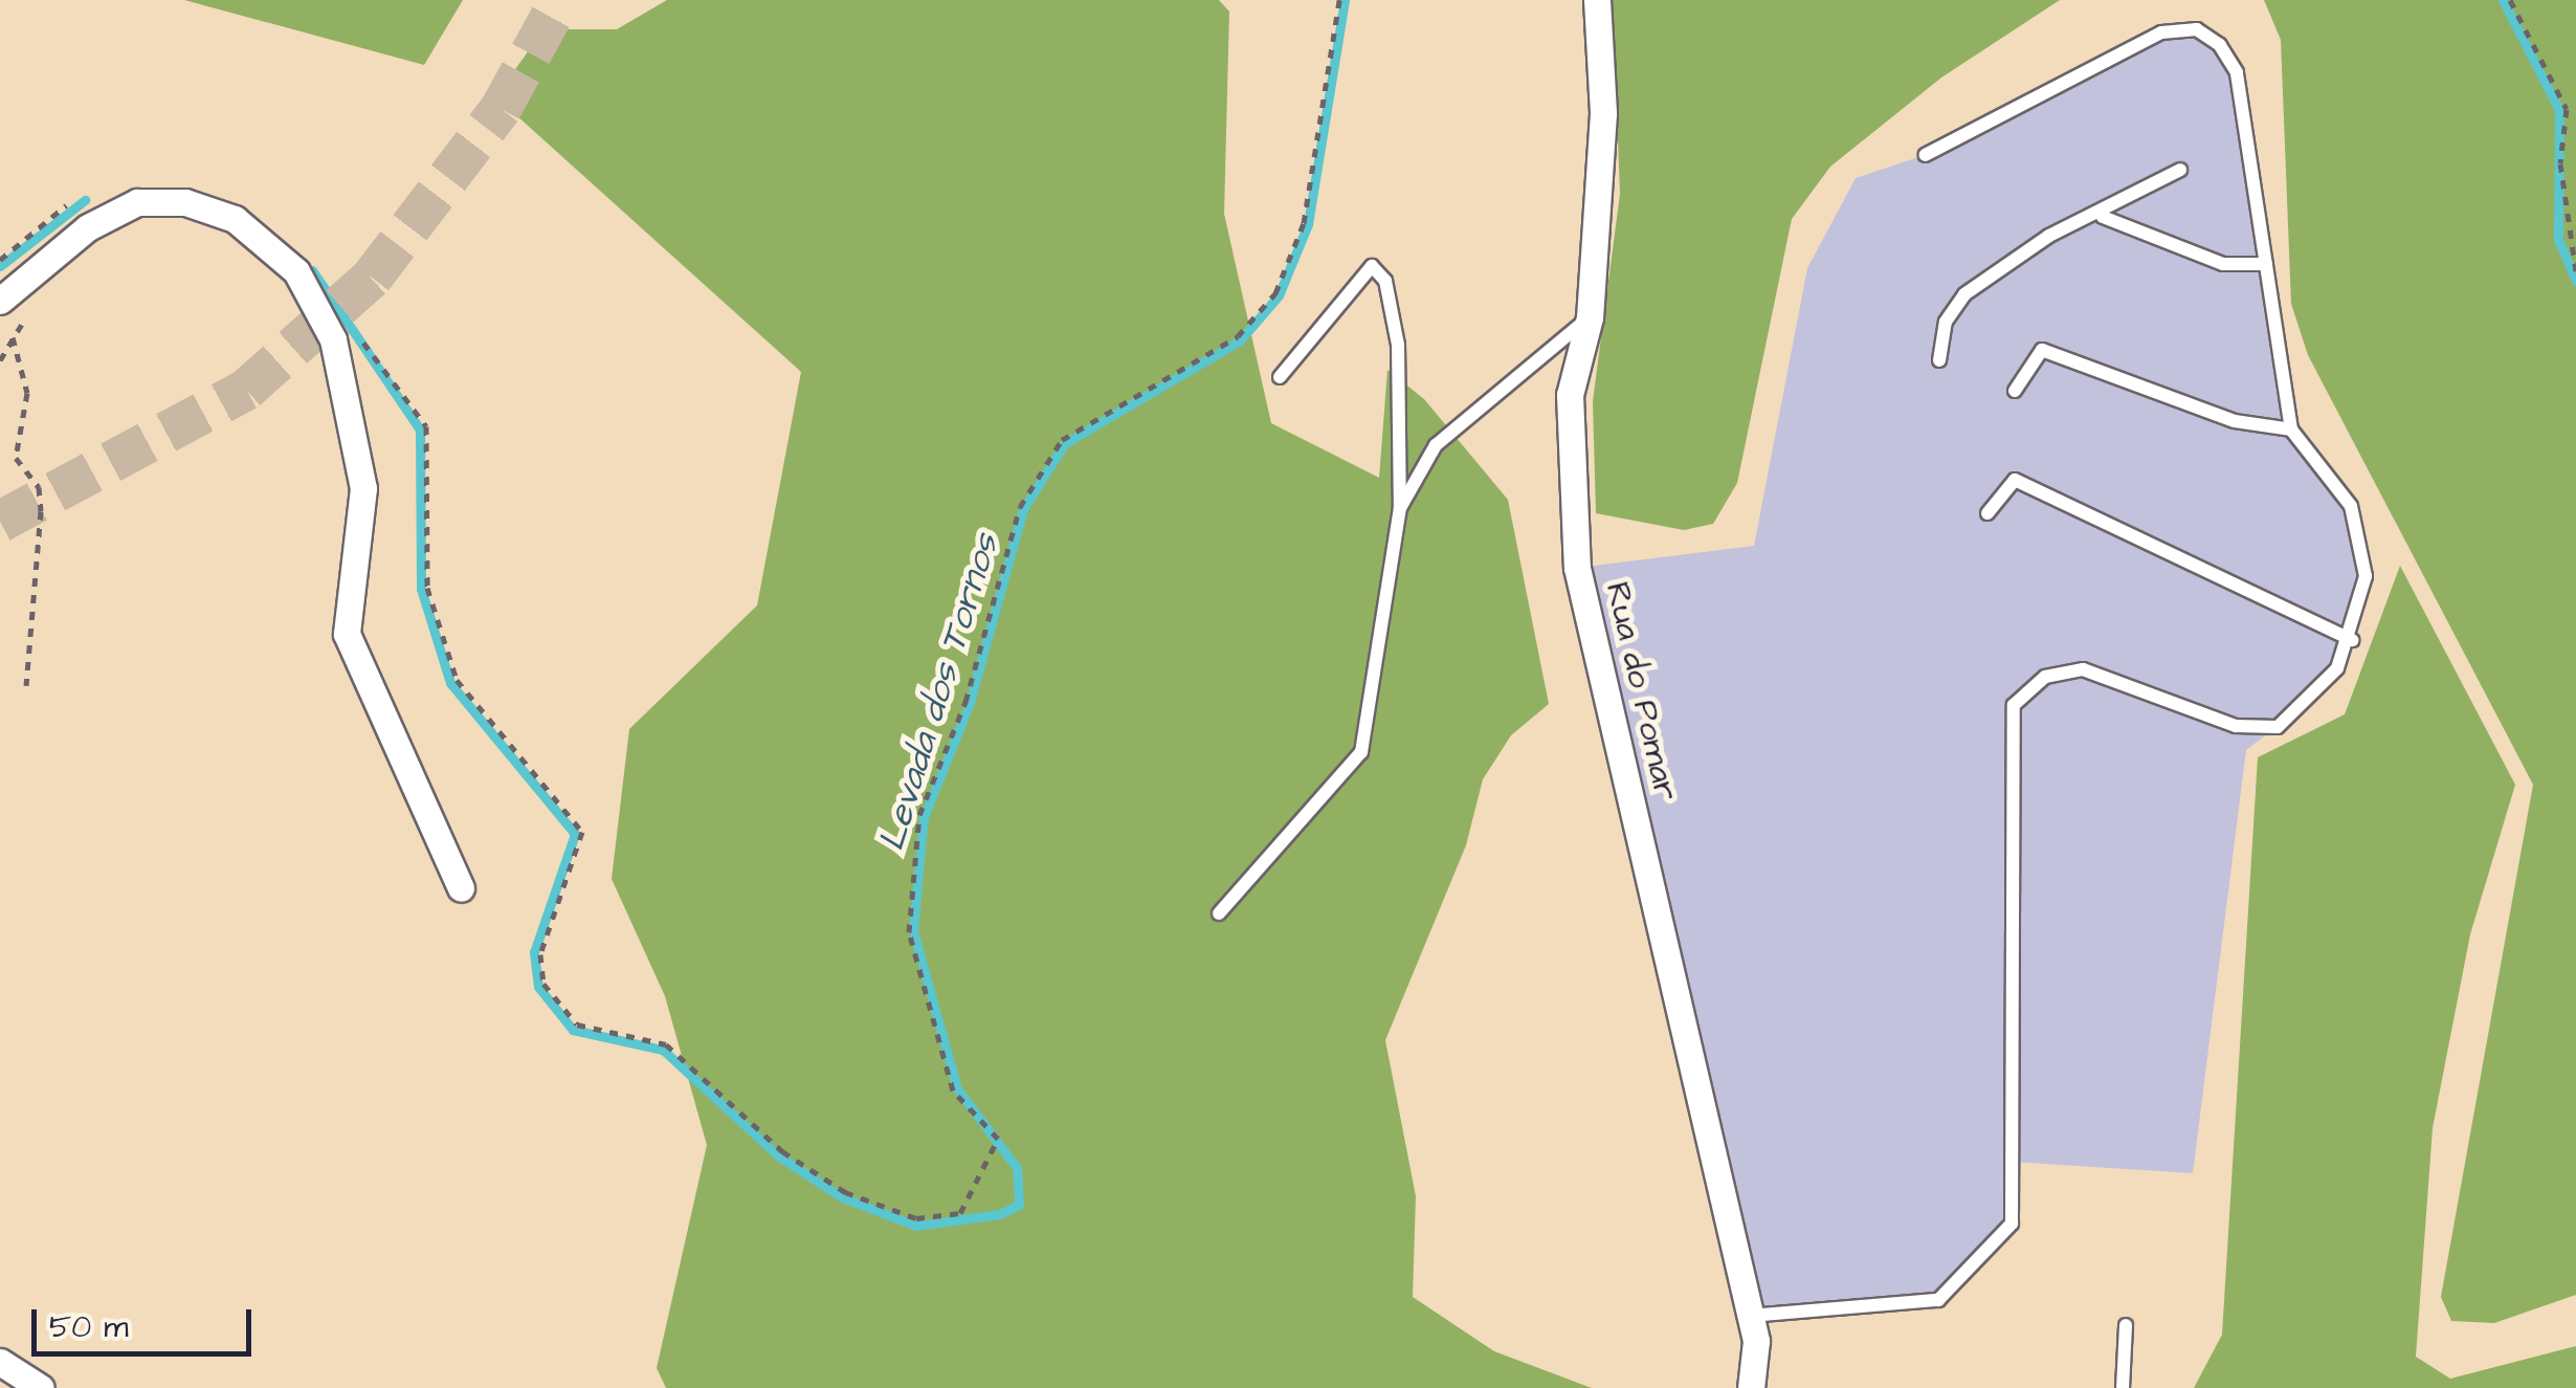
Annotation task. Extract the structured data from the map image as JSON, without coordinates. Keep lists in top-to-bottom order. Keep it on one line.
{"streets":{"street":["Rua do Pomar"]},"water":["Levada dos Tornos"],"scale_bar":"50 m"}
